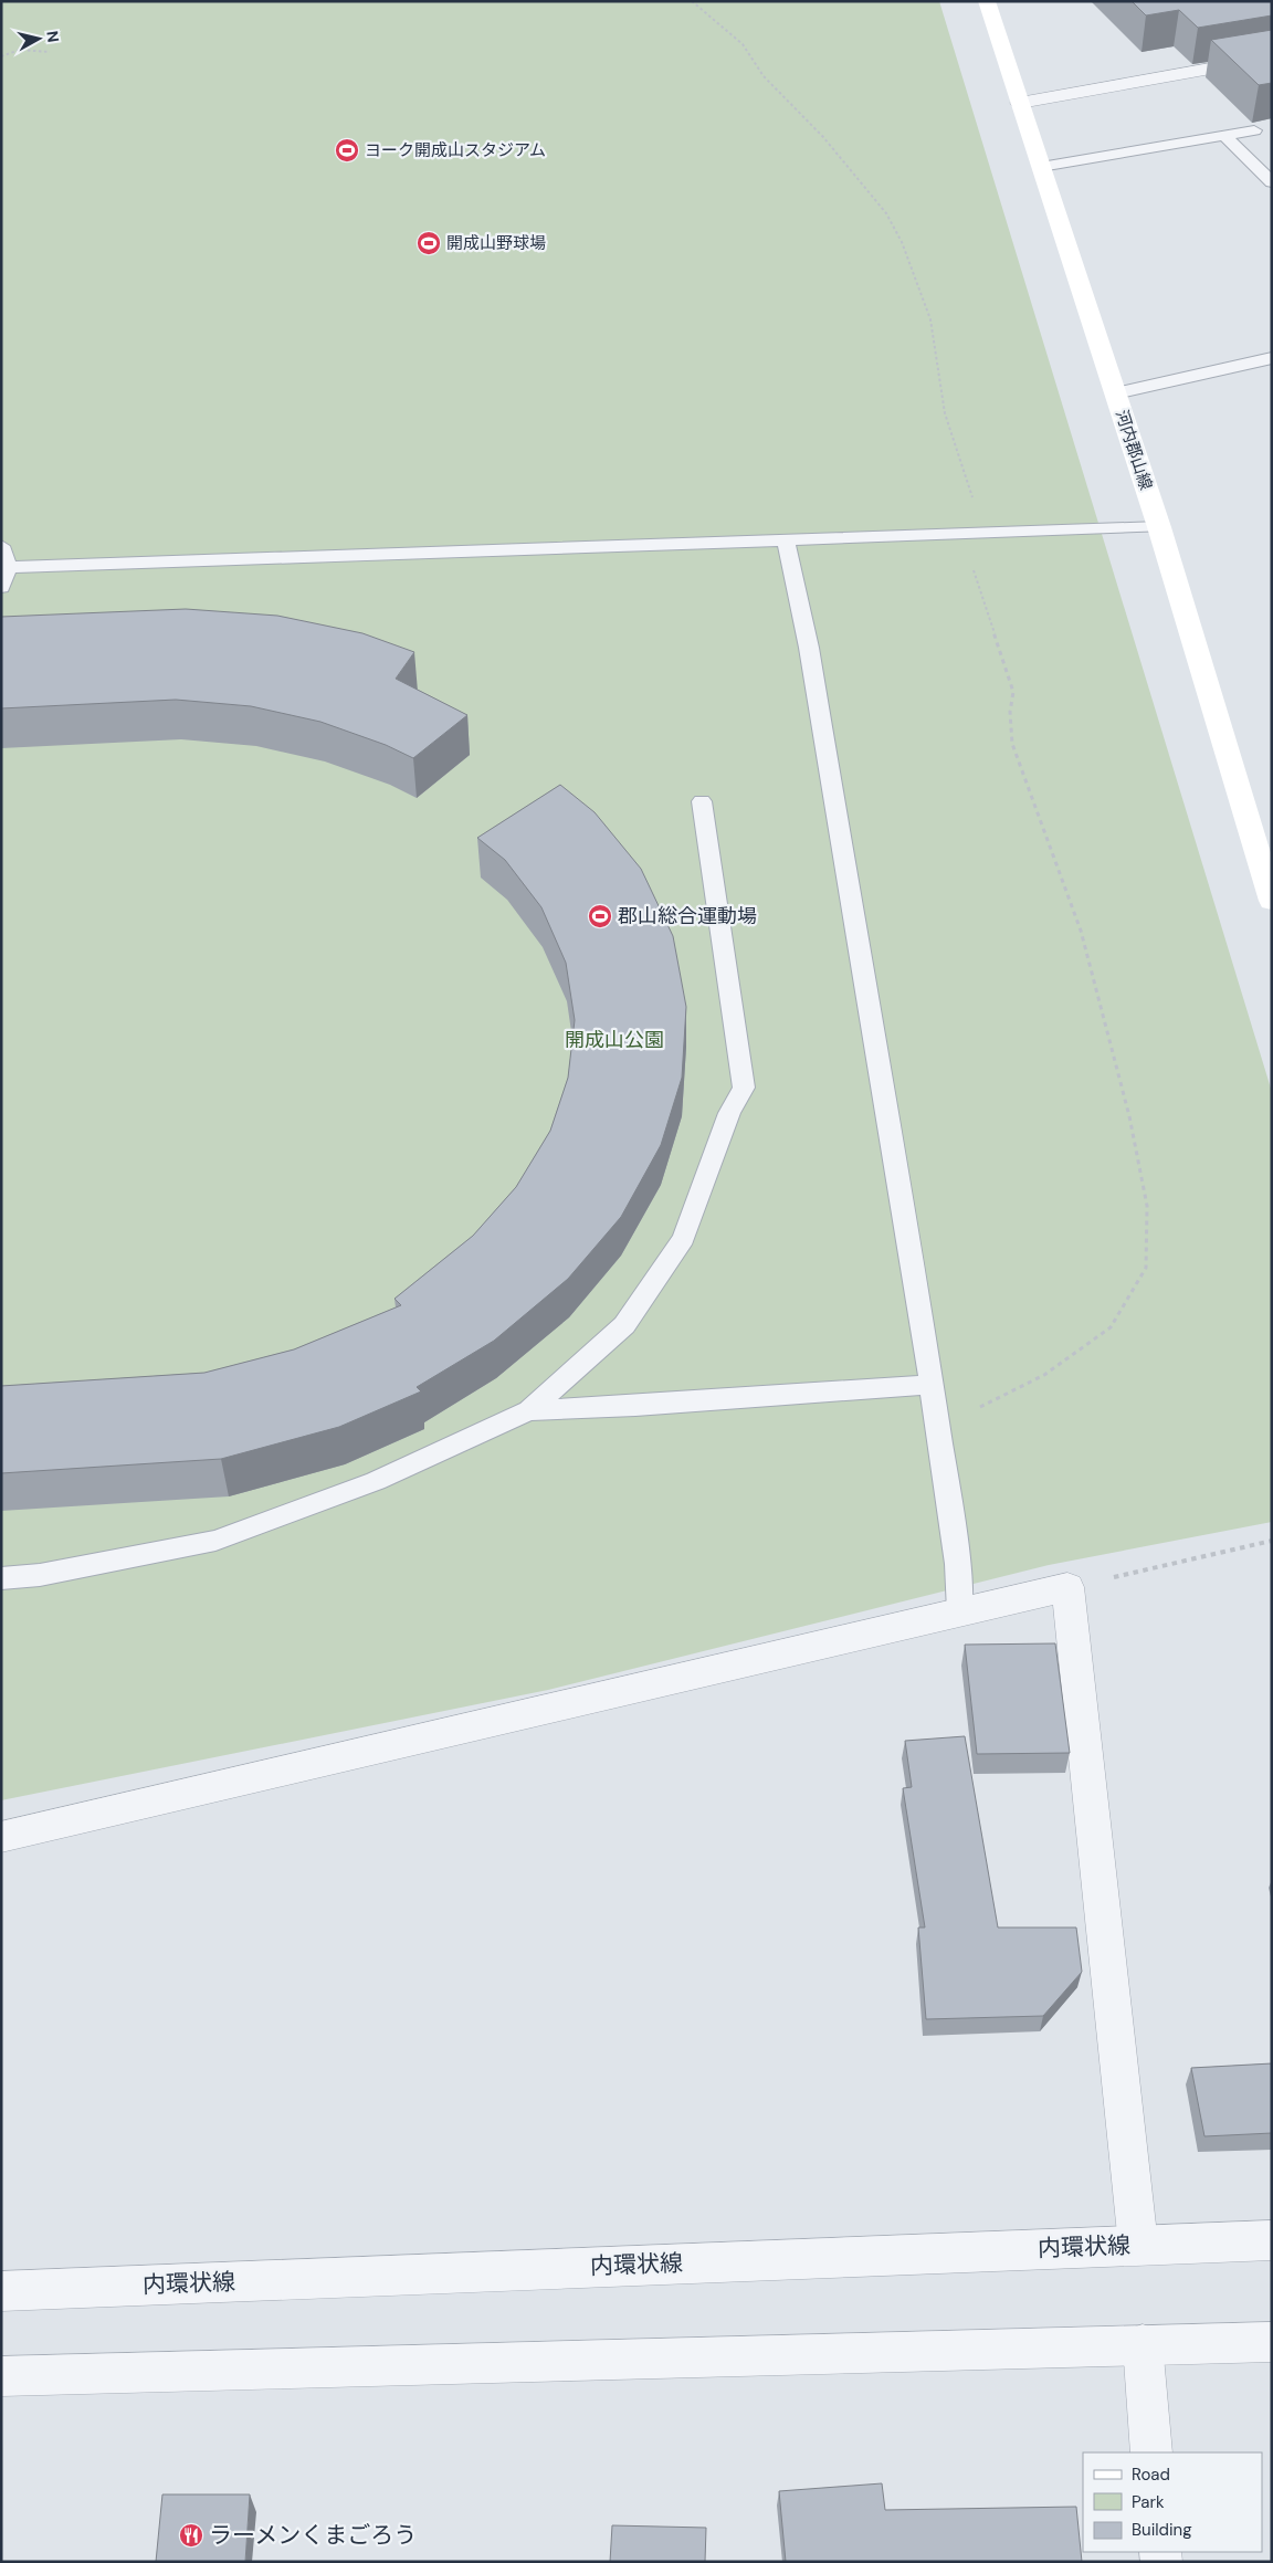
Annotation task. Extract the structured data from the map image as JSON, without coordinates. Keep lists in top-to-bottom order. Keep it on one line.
{"streets":{"main road":["河内郡山線"],"street":["内環状線"]},"parks":["開成山公園"],"places":{"sports":["ヨーク開成山スタジアム","開成山野球場","郡山総合運動場"],"restaurant":["ラーメンくまごろう"]},"legend":["Road","Park","Building"],"north":"right"}
